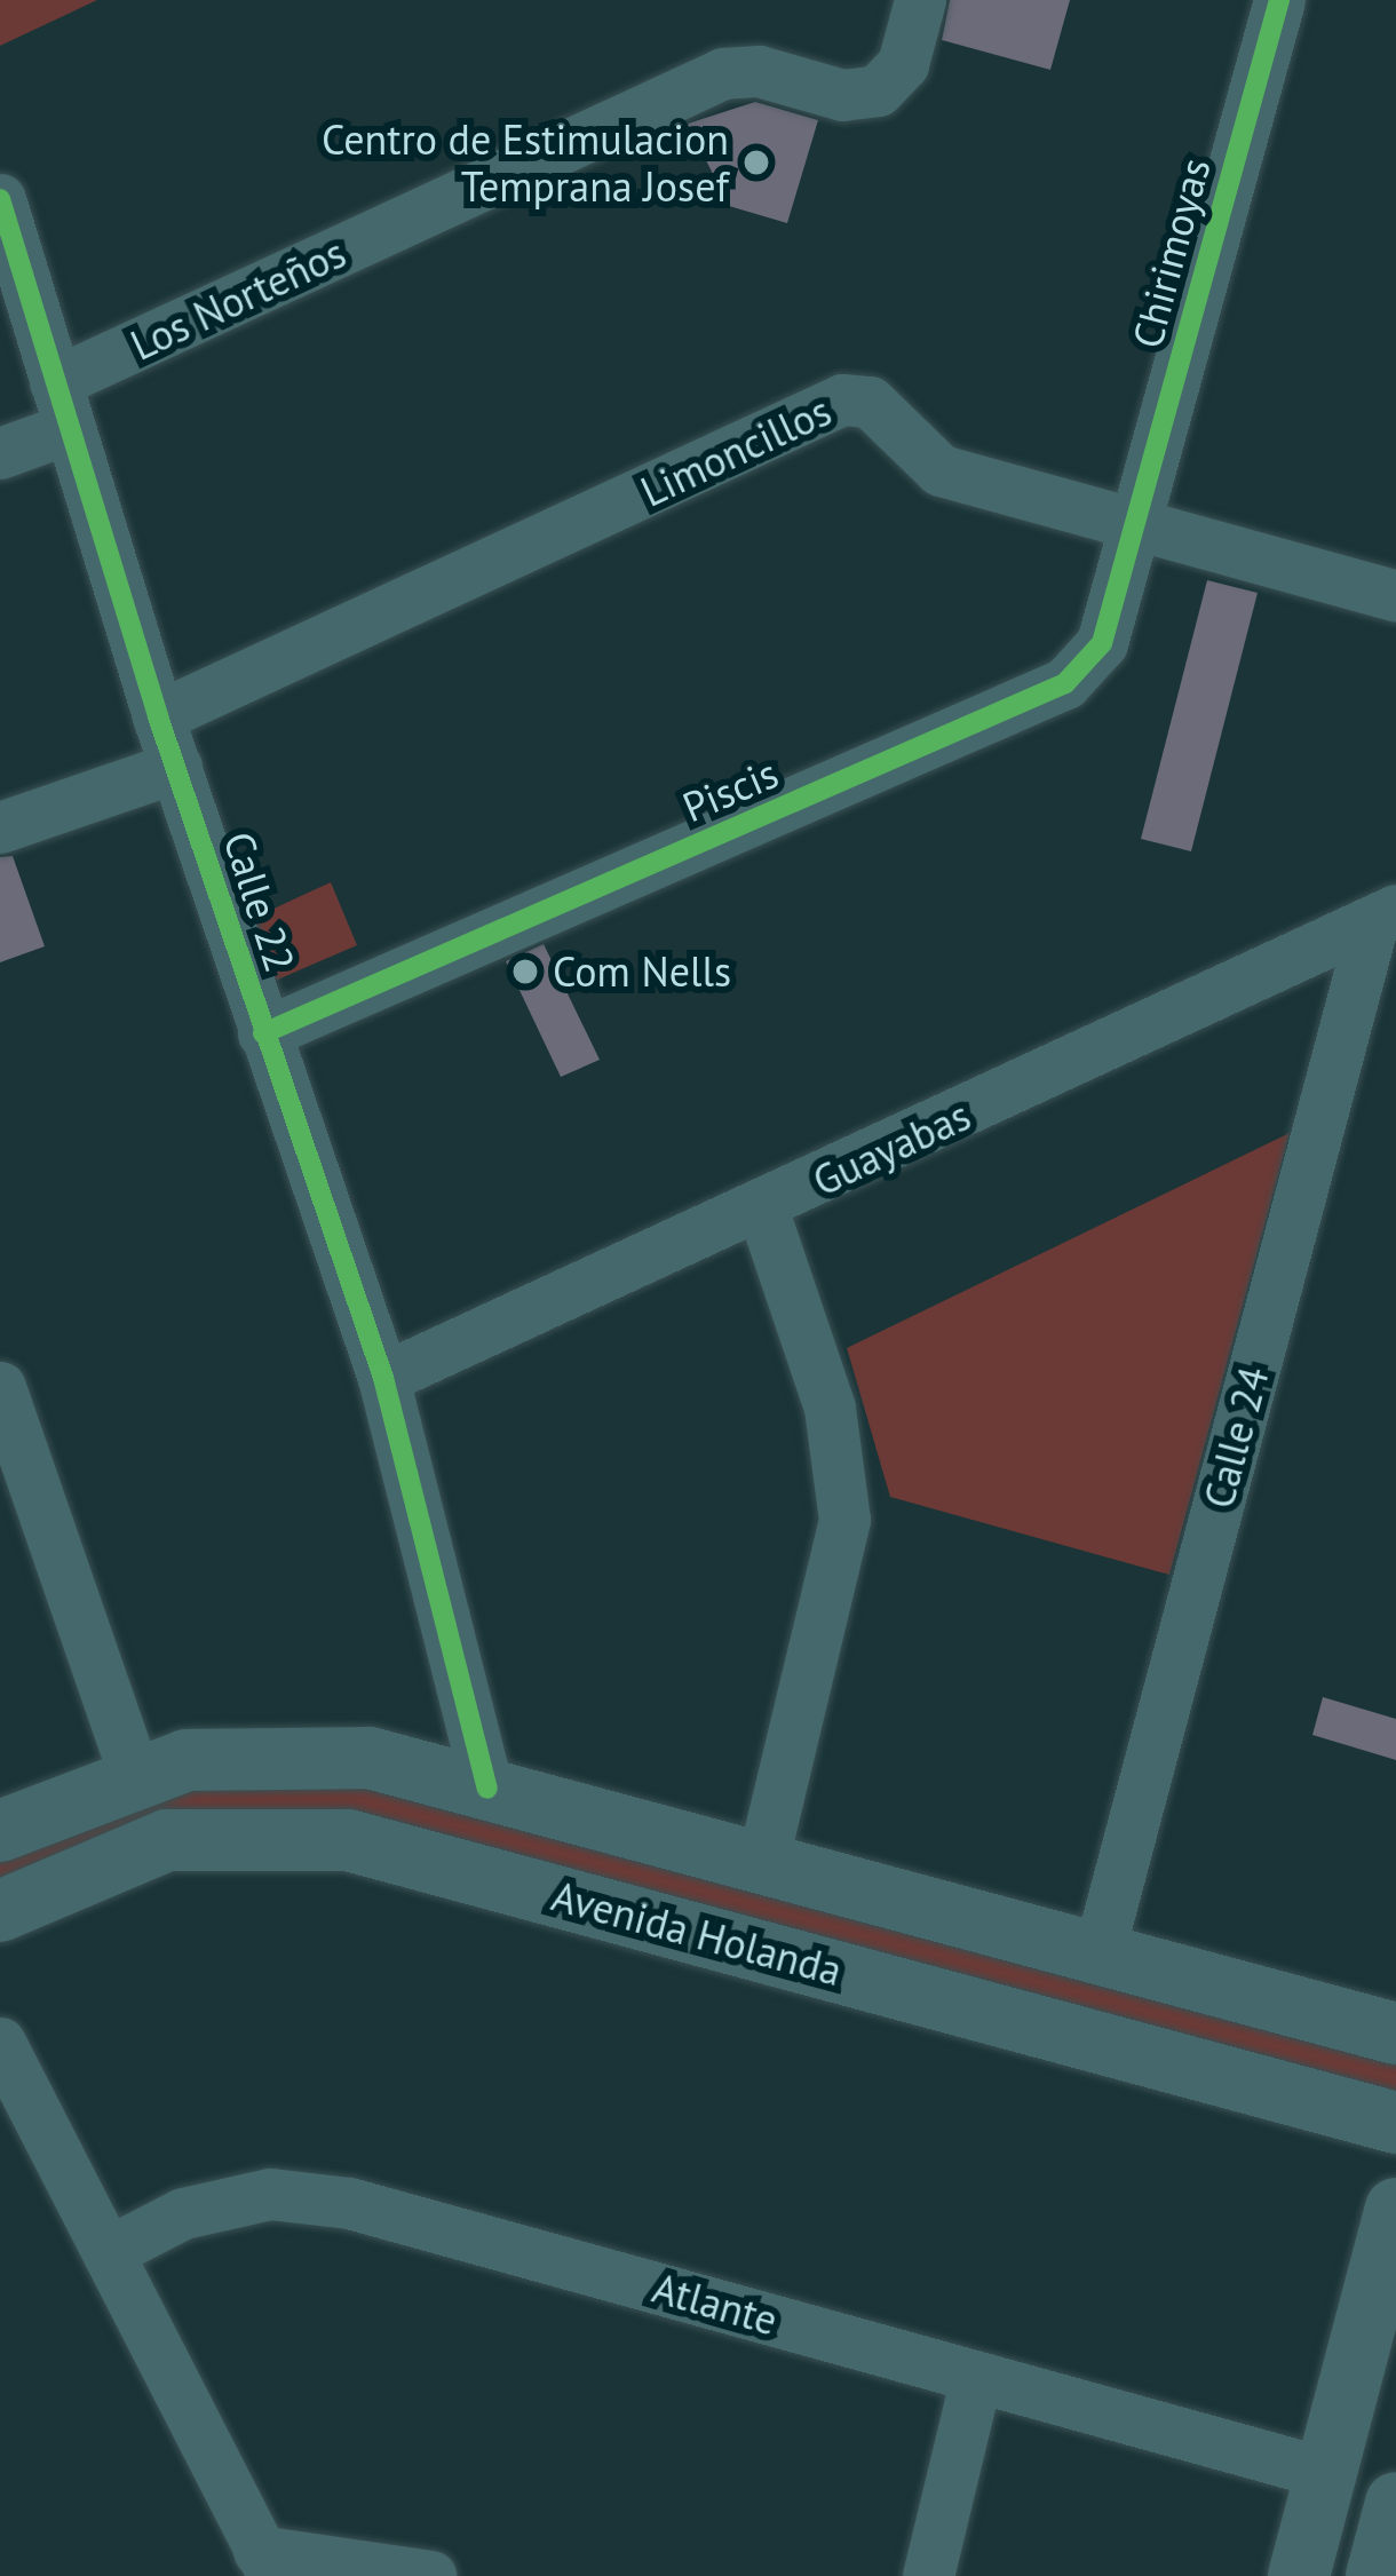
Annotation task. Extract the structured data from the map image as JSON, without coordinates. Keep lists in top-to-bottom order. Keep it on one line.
{"streets":{"street":["Chirimoyas","Los Norteños","Limoncillos","Piscis","Calle 22","Guayabas","Calle 24","Avenida Holanda","Atlante"]},"crossings":[["Chirimoyas","Limoncillos"],["Chirimoyas","Piscis"],["Los Norteños","Calle 22"],["Limoncillos","Piscis"],["Limoncillos","Calle 22"],["Piscis","Calle 22"],["Calle 22","Guayabas"],["Calle 22","Avenida Holanda"],["Guayabas","Calle 24"],["Calle 24","Avenida Holanda"]],"places":["Centro de Estimulacion Temprana Josef","Com Nells"]}
